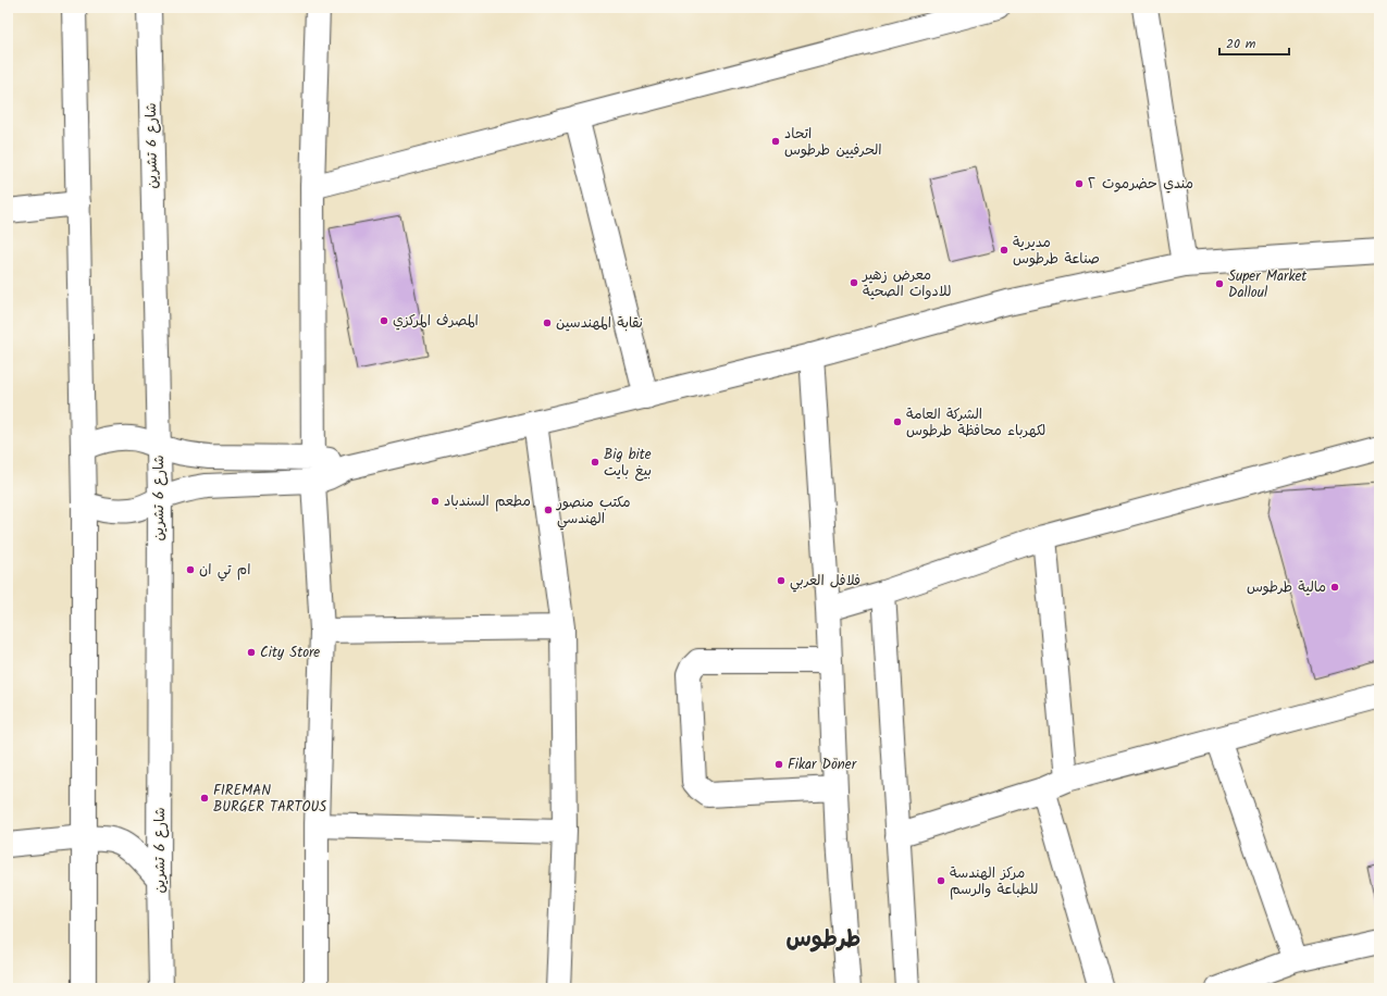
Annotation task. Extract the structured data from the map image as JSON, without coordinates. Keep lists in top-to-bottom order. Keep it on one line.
{"streets":{"street":["شارع 6 تشرين"]},"districts":["طرطوس"],"places":["اتحاد الحرفيين طرطوس","مندي حضرموت ٢","مديرية صناعة طرطوس","معرض زهير للادوات الصحية","Super Market Dalloul","المصرف المركزي","نقابة المهندسين","الشركة العامة لكهرباء محافظة طرطوس","Big bite بيغ بايت","مطعم السندباد","مكتب منصور الهندسي","ام تي ان","فلافل العربي","مالية طرطوس","City Store","Fikar Döner","FIREMAN BURGER TARTOUS","مركز الهندسة للطباعة والرسم"],"scale_bar":"20 m"}
